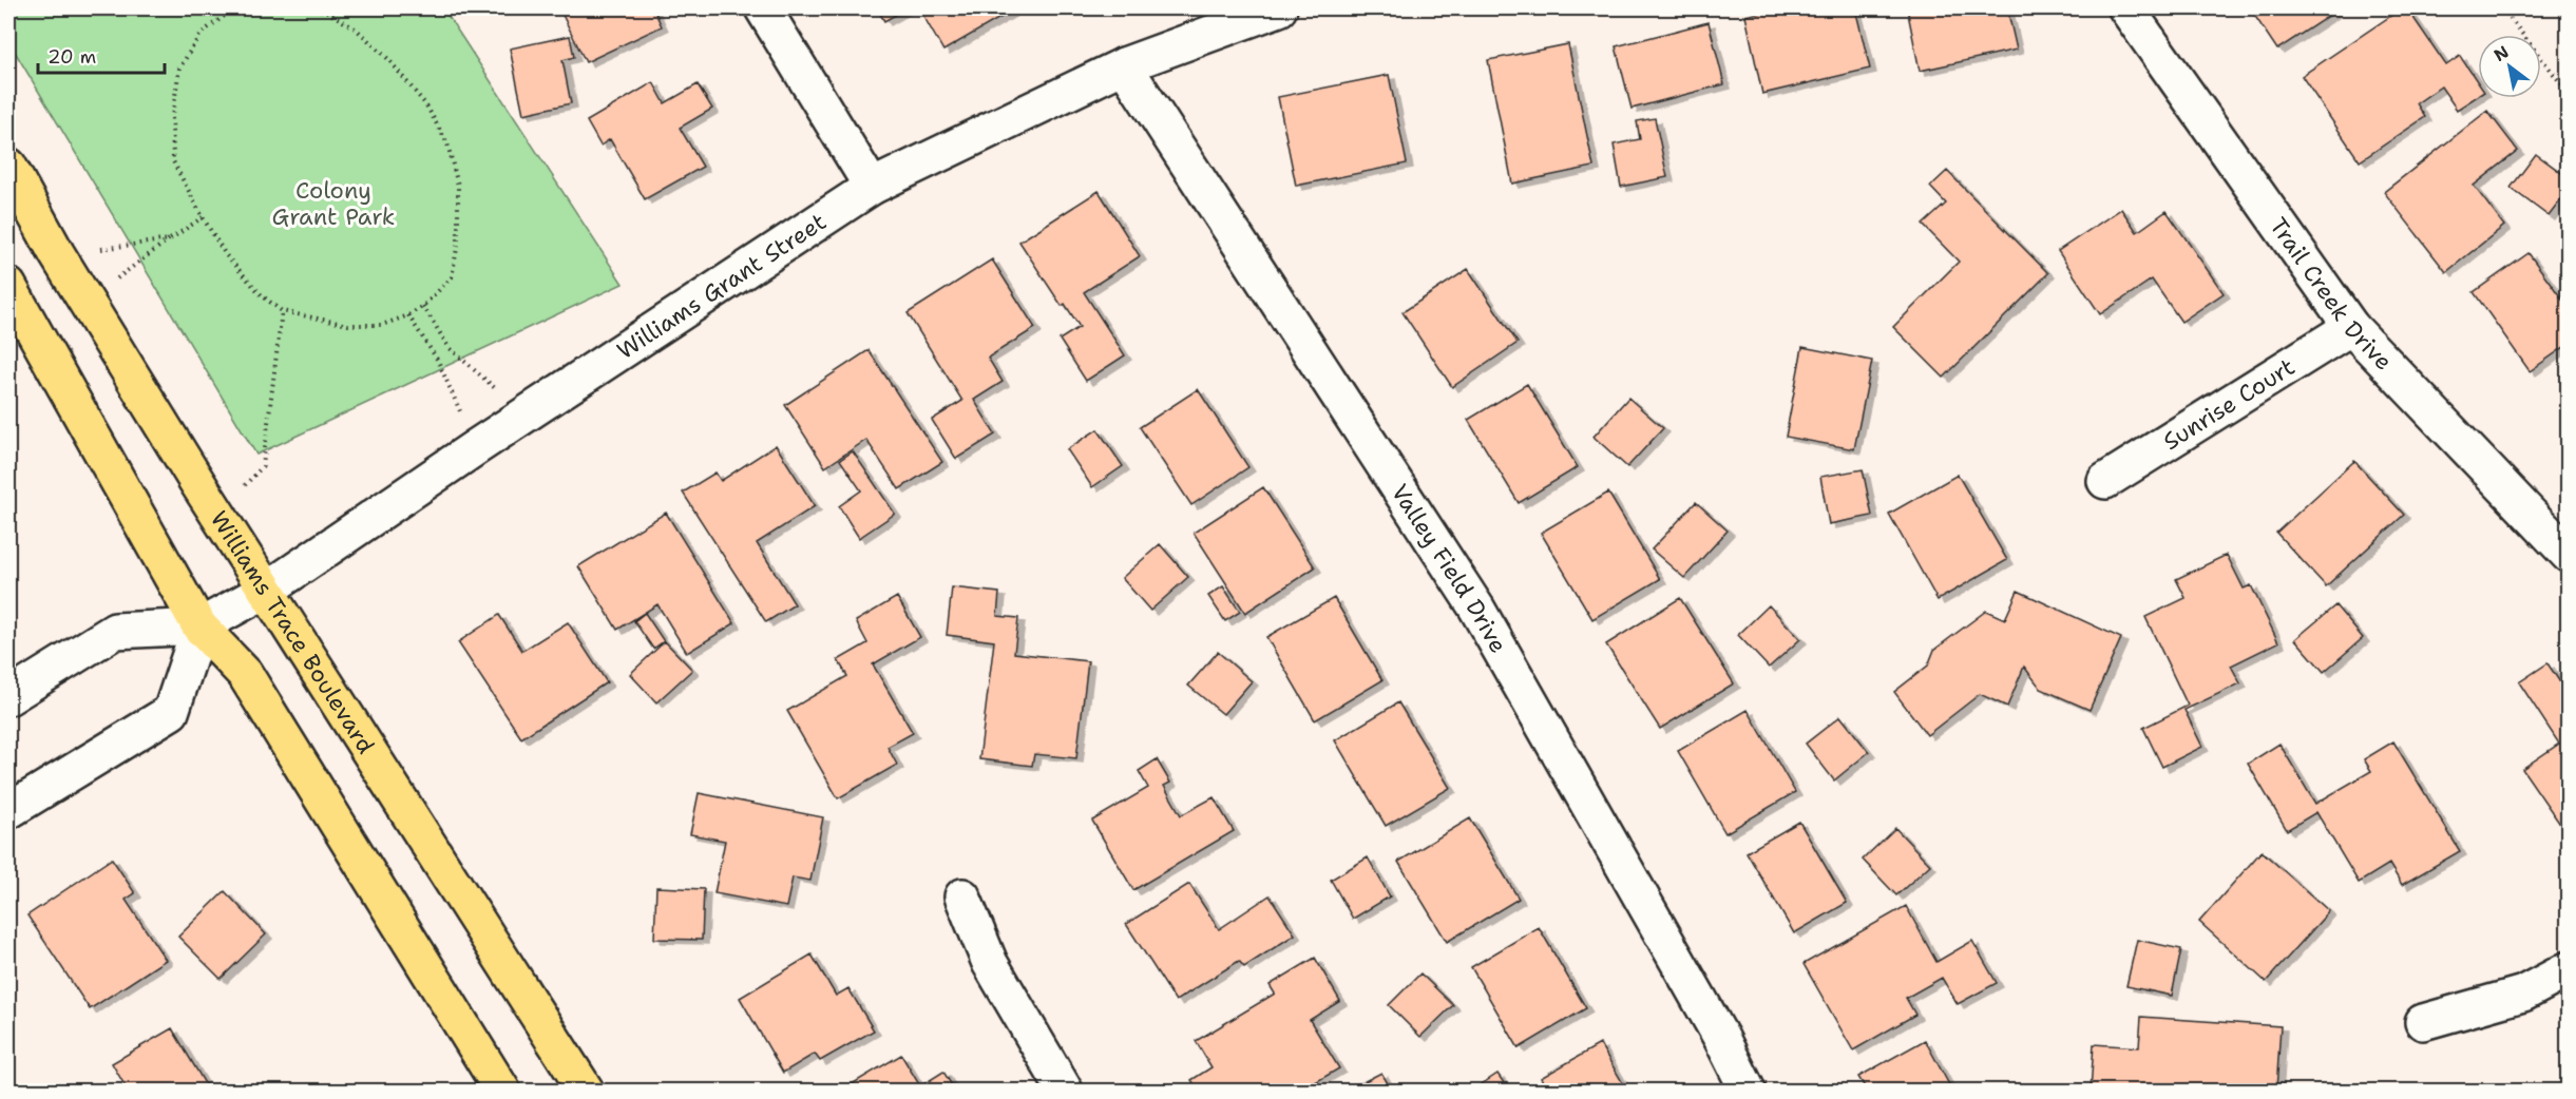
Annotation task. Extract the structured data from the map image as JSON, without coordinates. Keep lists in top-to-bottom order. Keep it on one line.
{"streets":{"main road":["Williams Trace Boulevard"],"street":["Williams Grant Street","Trail Creek Drive","Sunrise Court","Valley Field Drive"]},"crossings":[["Williams Grant Street","Valley Field Drive"],["Williams Grant Street","Williams Trace Boulevard"],["Trail Creek Drive","Sunrise Court"]],"parks":["Colony Grant Park"],"scale_bar":"20 m","north":"top left"}
